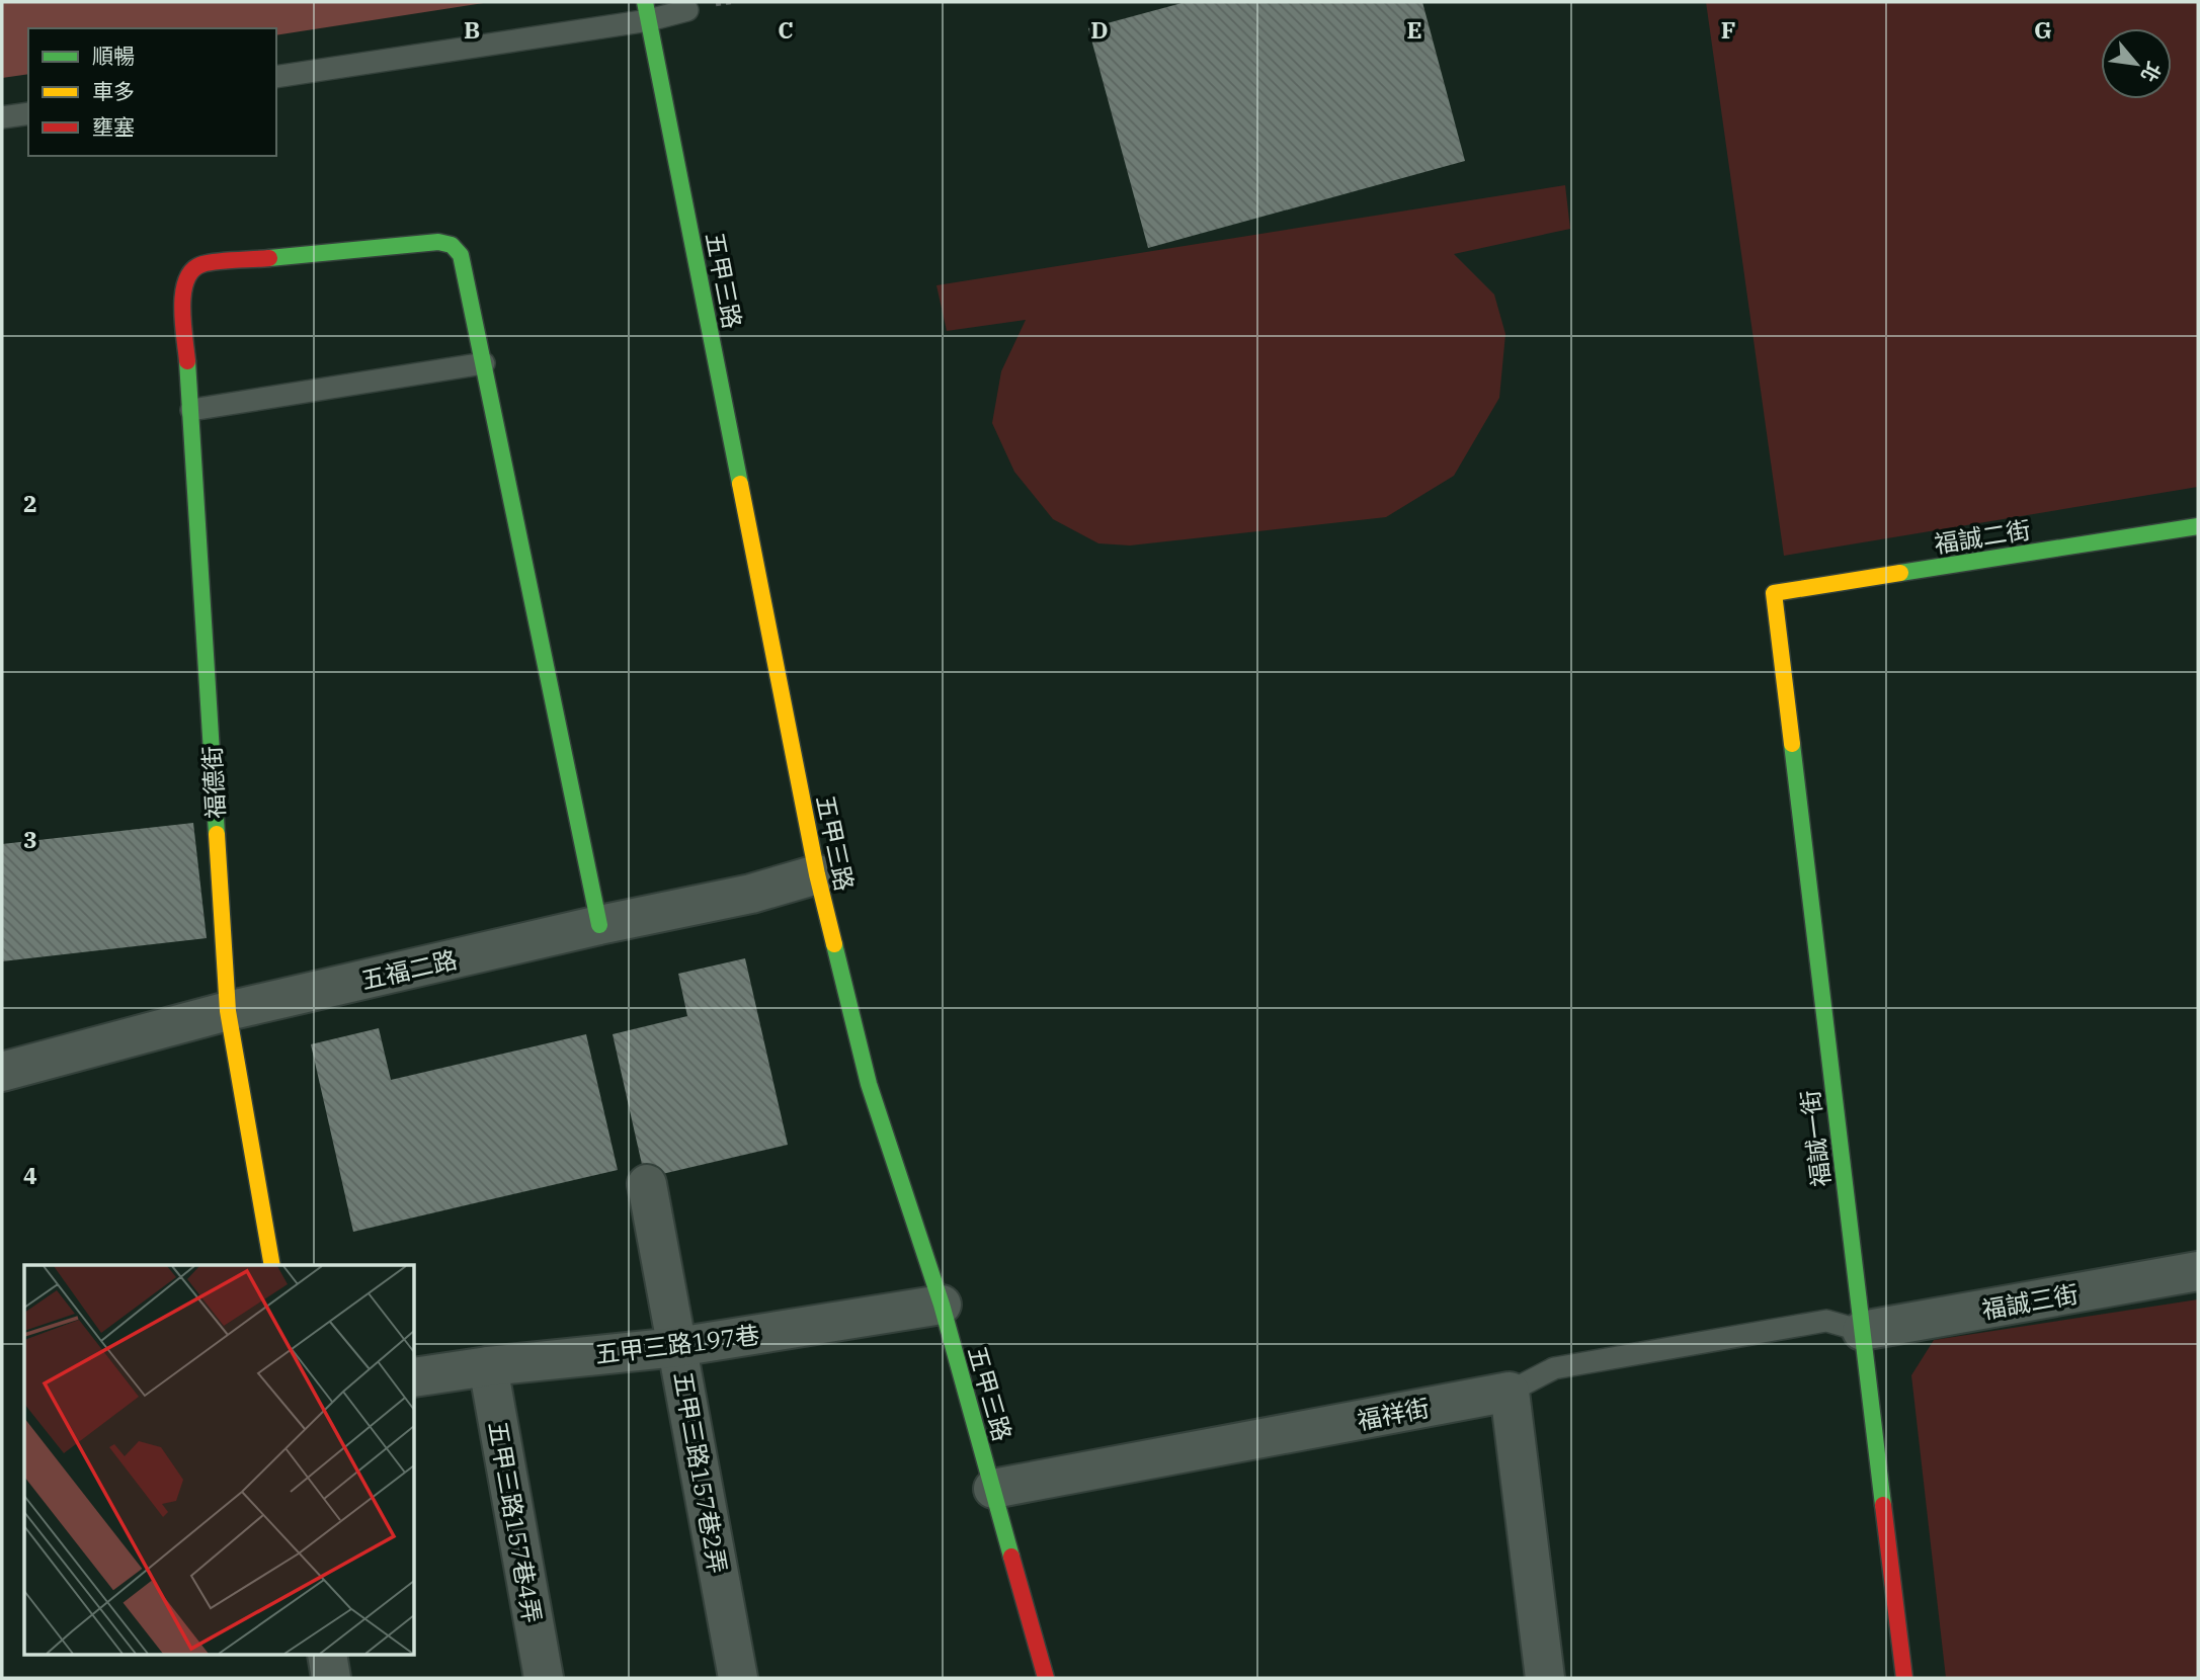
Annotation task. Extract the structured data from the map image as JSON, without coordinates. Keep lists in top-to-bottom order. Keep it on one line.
{"streets":{"street":["五甲三路","福誠二街","福德街","五福二路","福誠一街","福誠三街","五甲三路197巷","福祥街","五甲三路157巷2弄","五甲三路157巷4弄"]},"crossings":[["五甲三路","五福二路"],["五甲三路","五甲三路197巷"],["五甲三路","福祥街"],["福誠二街","福誠一街"],["福德街","五福二路"],["福誠一街","福誠三街"],["五甲三路197巷","五甲三路157巷2弄"],["五甲三路197巷","五甲三路157巷4弄"]],"legend":["順暢","車多","壅塞"],"north":"bottom right","grid":{"columns":["B","C","D","E","F","G"],"rows":["2","3","4"]}}
